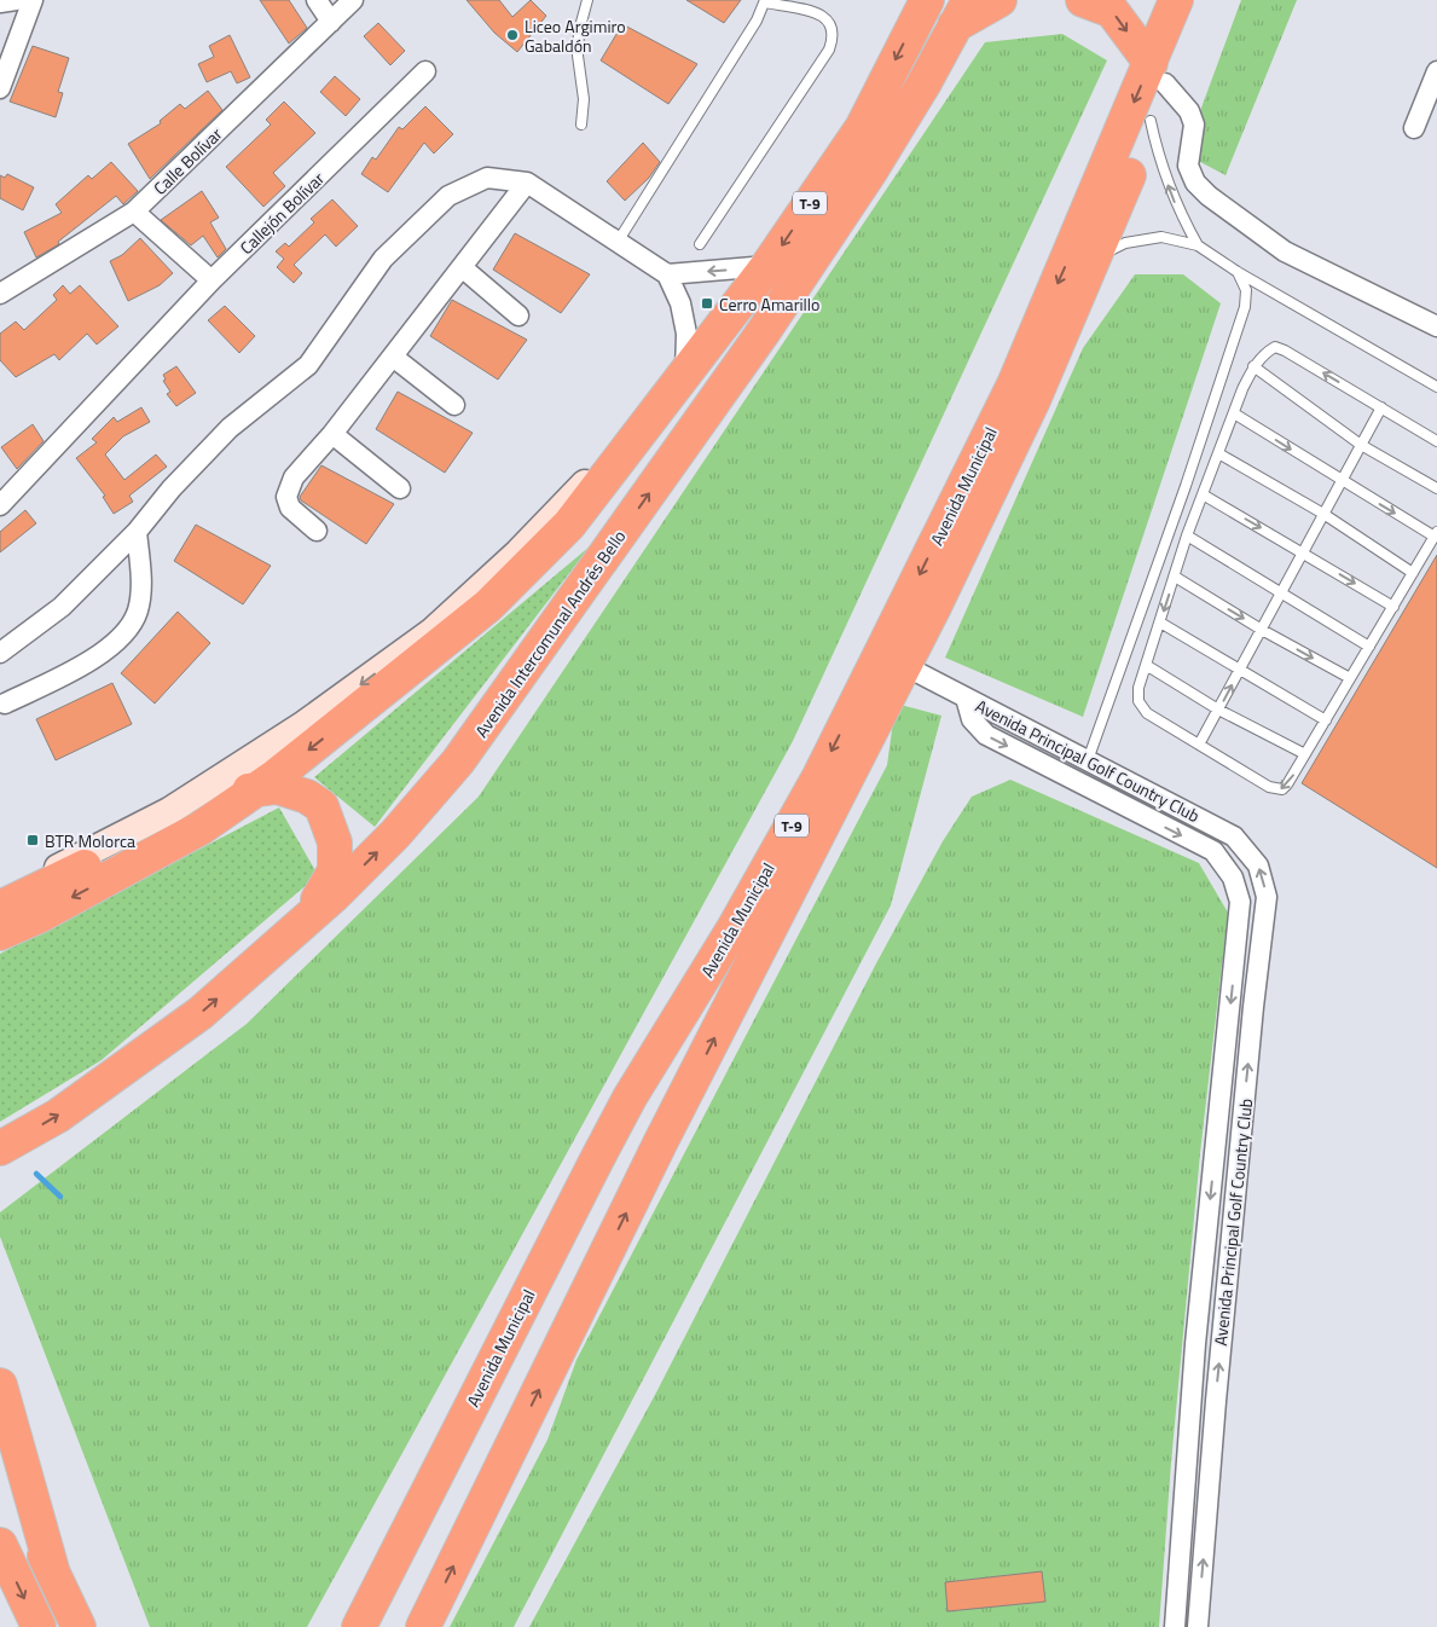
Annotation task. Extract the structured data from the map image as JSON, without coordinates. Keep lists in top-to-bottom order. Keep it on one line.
{"streets":{"highway":["T-9","Avenida Municipal","Avenida Intercomunal Andrés Bello"],"street":["Calle Bolívar","Callejón Bolívar","Avenida Principal Golf Country Club"]},"places":{"other":["Liceo Argimiro Gabaldón"],"transit":["Cerro Amarillo","BTR Molorca"]}}
